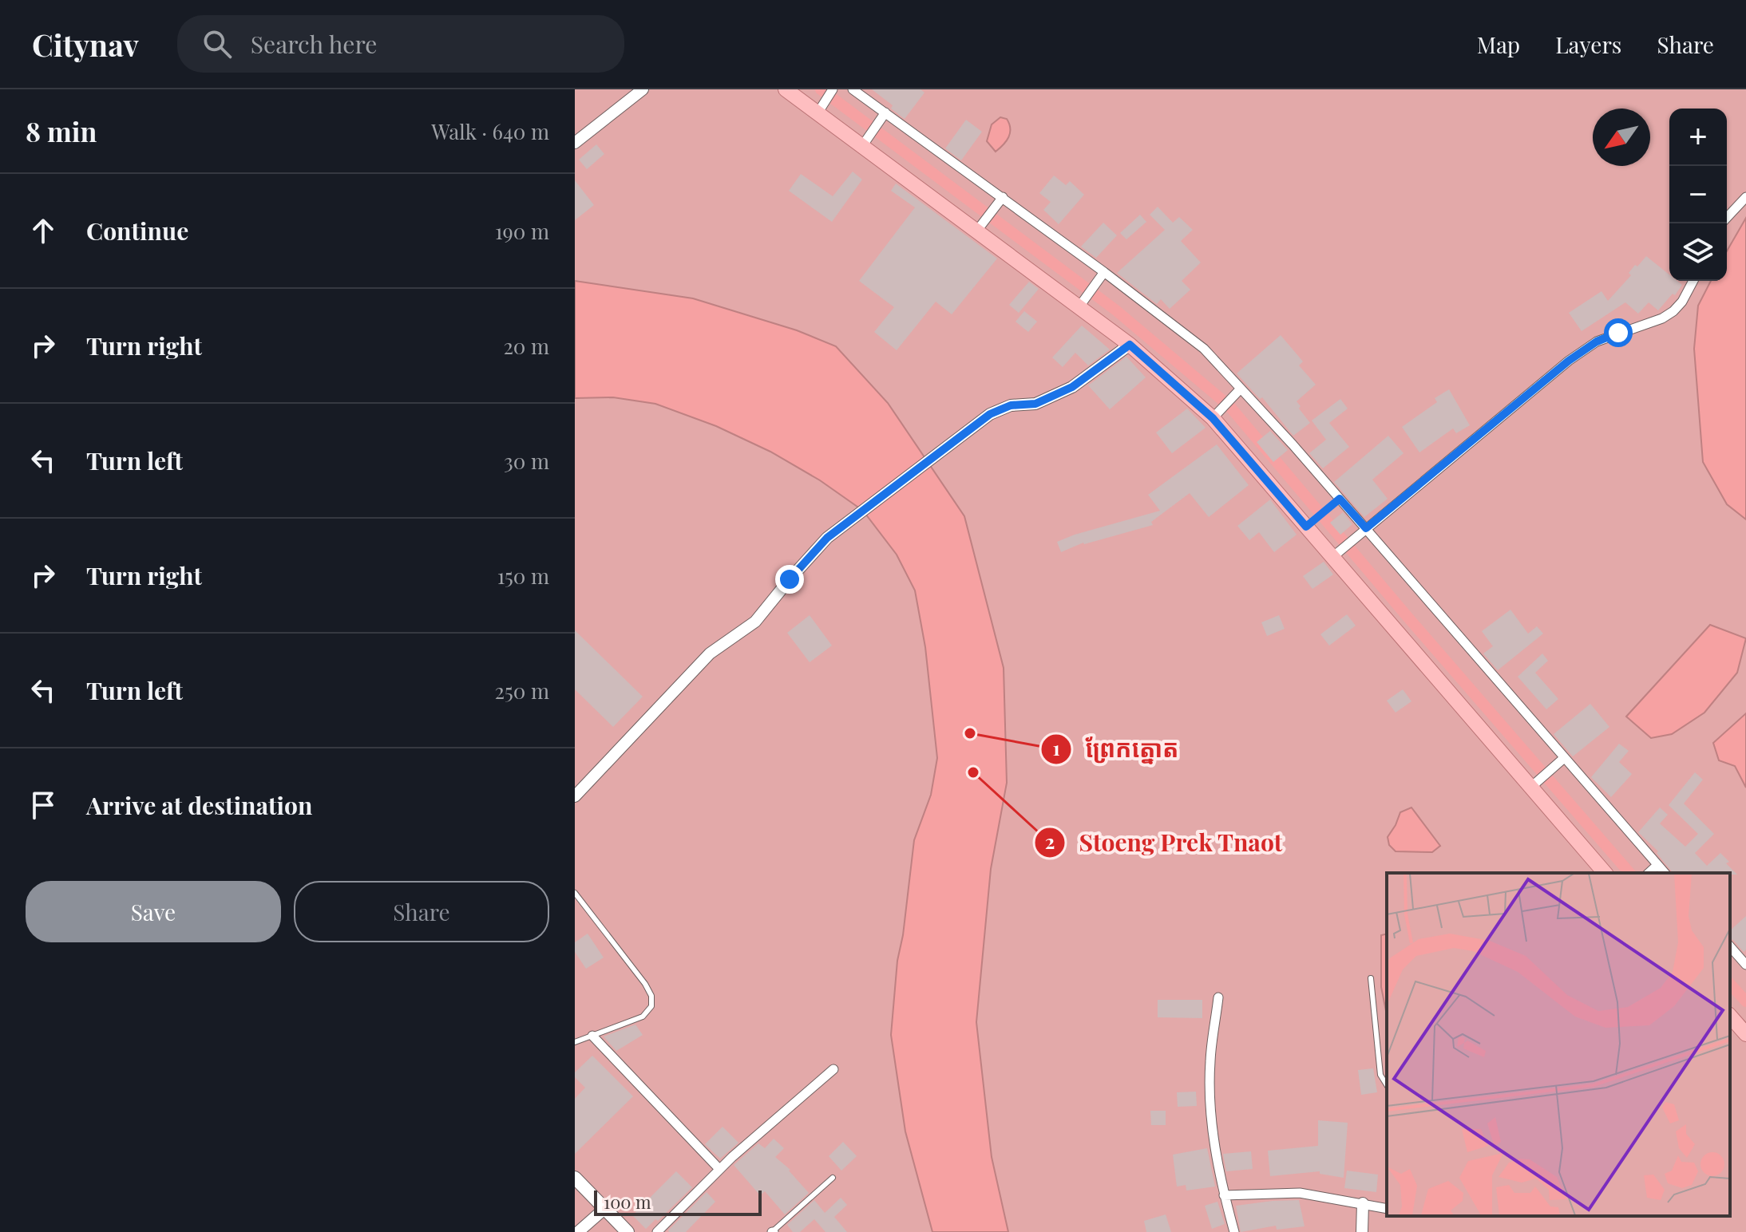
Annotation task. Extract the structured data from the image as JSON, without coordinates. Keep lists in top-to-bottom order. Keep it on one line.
{"places":["ព្រែកត្នោត","Stoeng Prek Tnaot"],"scale_bar":"100 m","north":"bottom left","page":{"header":"Citynav","search":"Search here","nav":["Map","Layers","Share"],"heading":["8 min","Walk · 640 m"],"map_buttons":["+","−"],"list":[["Continue","190 m"],["Turn right","20 m"],["Turn left","30 m"],["Turn right","150 m"],["Turn left","250 m"],"Arrive at destination"],"buttons":["Save","Share"],"scale":"100 m"}}
